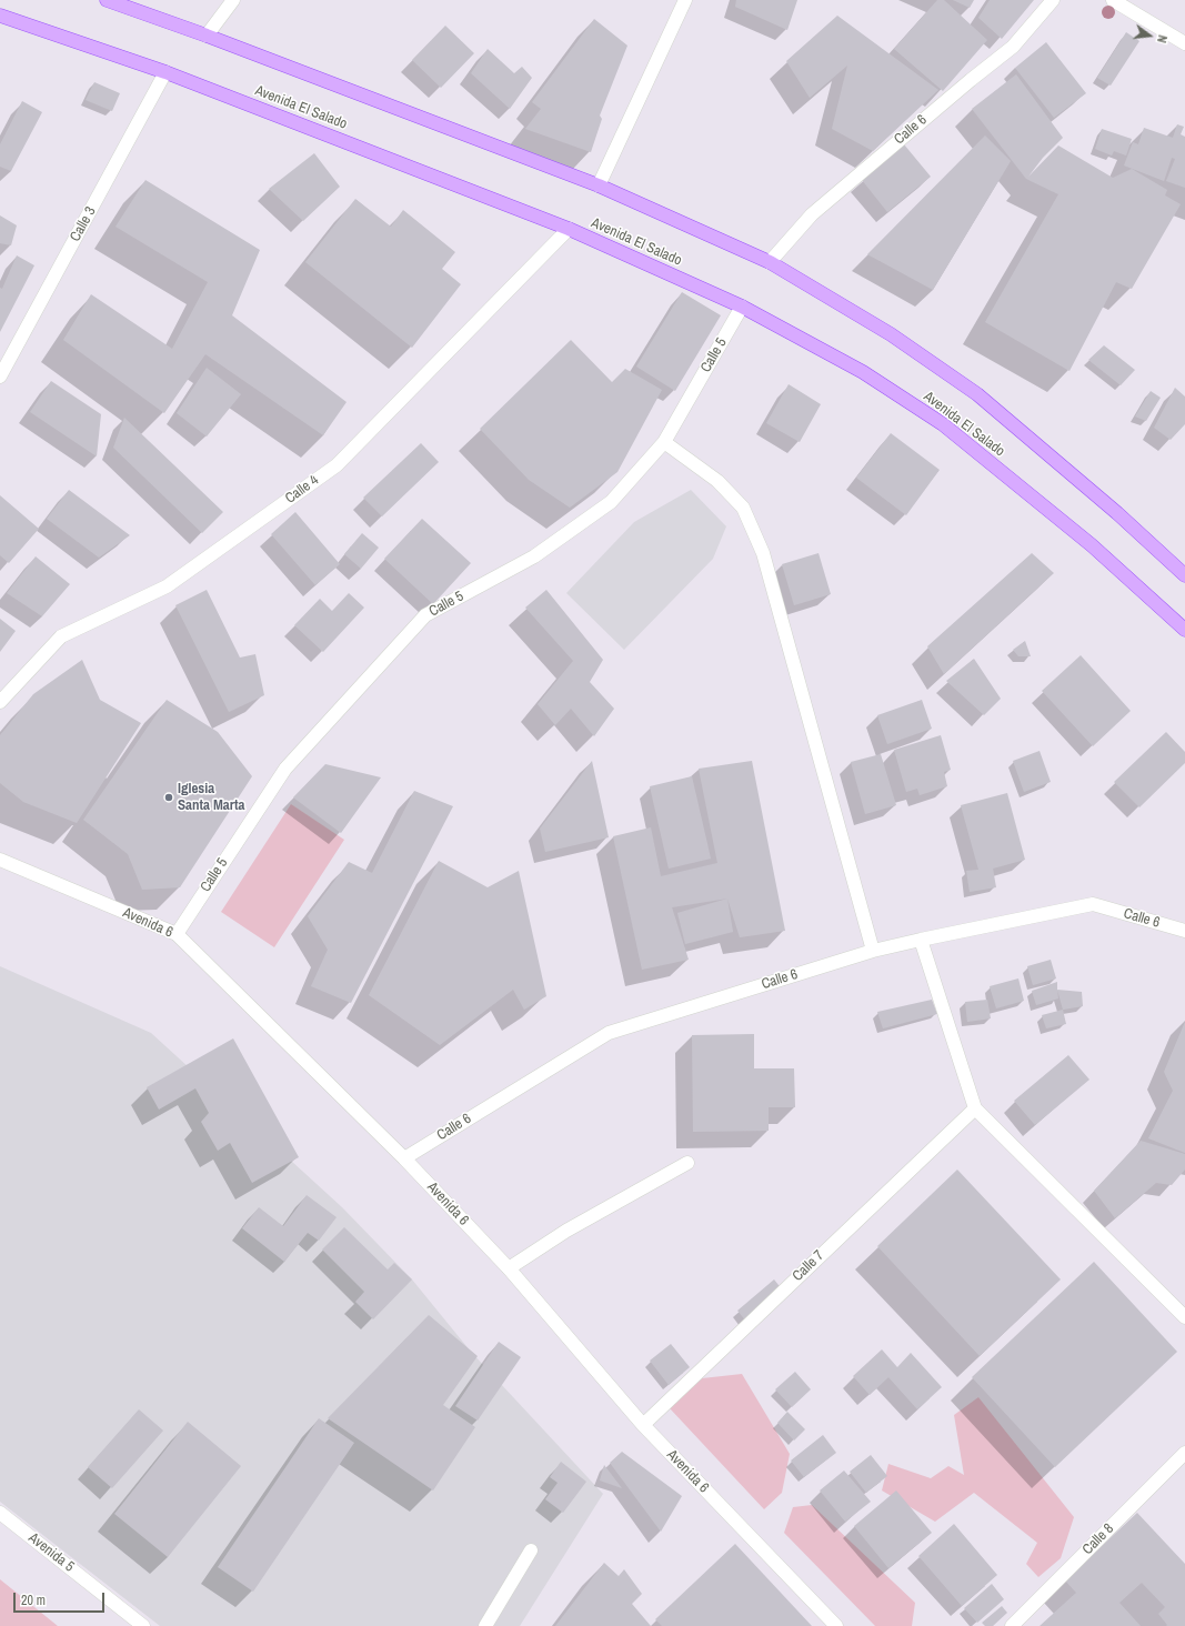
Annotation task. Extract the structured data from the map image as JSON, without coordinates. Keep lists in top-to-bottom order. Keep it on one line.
{"streets":{"main road":["Avenida El Salado"],"street":["Calle 6","Calle 3","Calle 5","Calle 4","Avenida 6","Calle 7","Calle 8","Avenida 5"]},"crossings":[["Avenida El Salado","Calle 6"],["Avenida El Salado","Calle 3"],["Avenida El Salado","Calle 5"],["Avenida El Salado","Calle 4"],["Calle 6","Avenida 6"],["Calle 5","Avenida 6"],["Avenida 6","Calle 7"]],"places":["Iglesia Santa Marta"],"scale_bar":"20 m","north":"right"}
